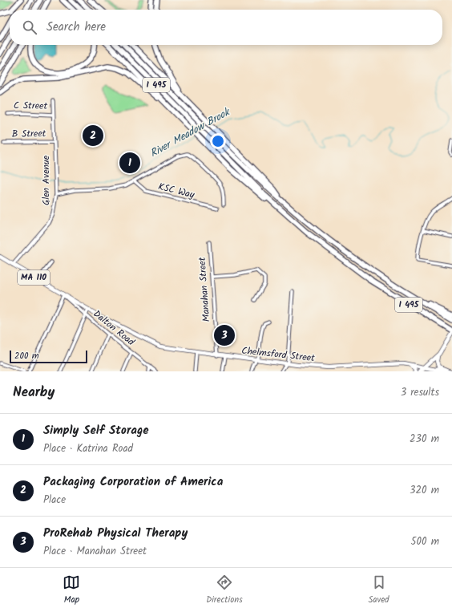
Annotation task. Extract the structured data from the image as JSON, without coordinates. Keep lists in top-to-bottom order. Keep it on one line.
{"streets":{"highway":["I 495"],"main road":["MA 110","Chelmsford Street"],"street":["C Street","B Street","Glen Avenue","KSC Way","Manahan Street","Dalton Road"]},"crossings":[["C Street","Glen Avenue"],["B Street","Glen Avenue"],["Glen Avenue","Chelmsford Street"],["Manahan Street","Chelmsford Street"],["Dalton Road","Chelmsford Street"]],"water":["River Meadow Brook"],"scale_bar":"200 m","page":{"search":"Search here","pins":["2","1","3"],"scale":"200 m","heading":["Nearby","3 results"],"list":[{"mark":"1","name":"Simply Self Storage","note":"Place · Katrina Road","value":"230 m"},{"mark":"2","name":"Packaging Corporation of America","note":"Place","value":"320 m"},{"mark":"3","name":"ProRehab Physical Therapy","note":"Place · Manahan Street","value":"500 m"}],"nav":["Map","Directions","Saved"]}}
